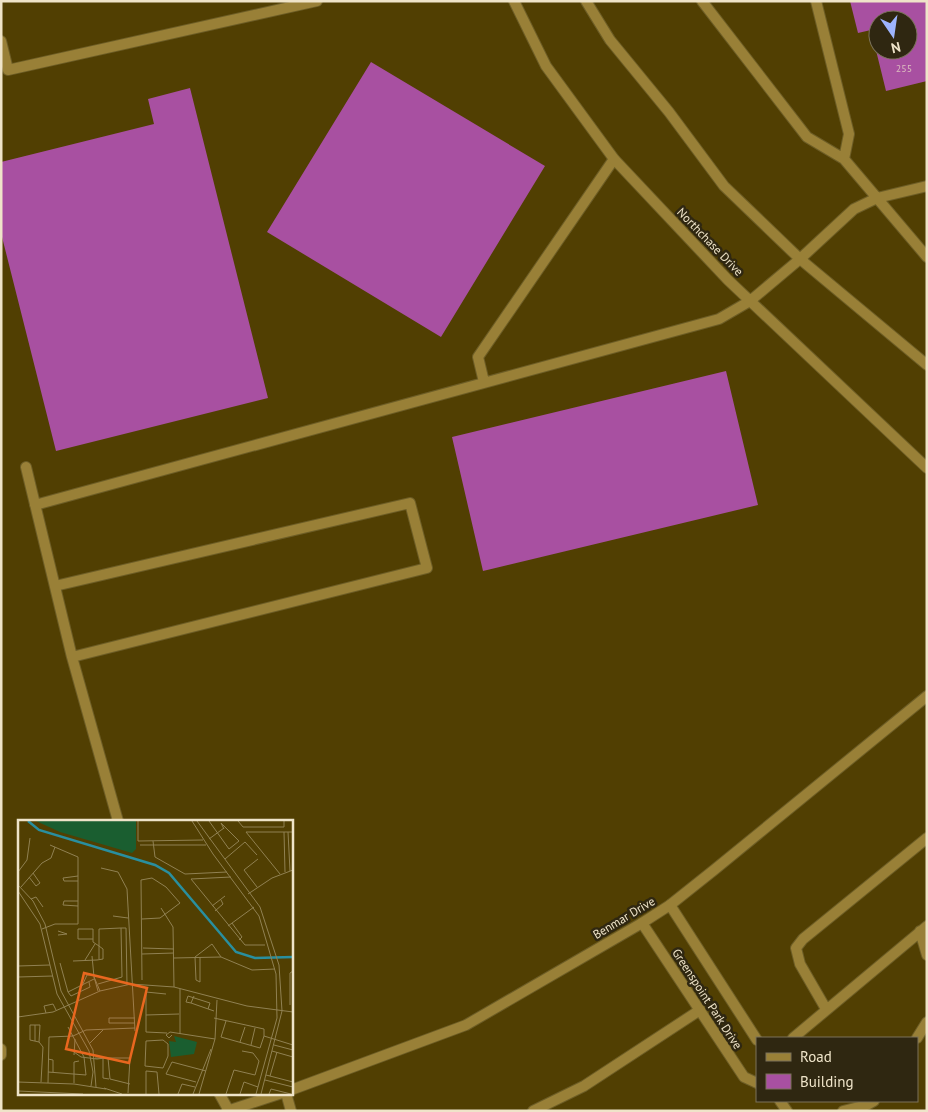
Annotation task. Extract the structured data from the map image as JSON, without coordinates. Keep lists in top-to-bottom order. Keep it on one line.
{"streets":{"street":["Northchase Drive","Benmar Drive","Greenspoint Park Drive"]},"crossings":[["Benmar Drive","Greenspoint Park Drive"]],"house_numbers":["255"],"legend":["Road","Building"],"north":"bottom"}
